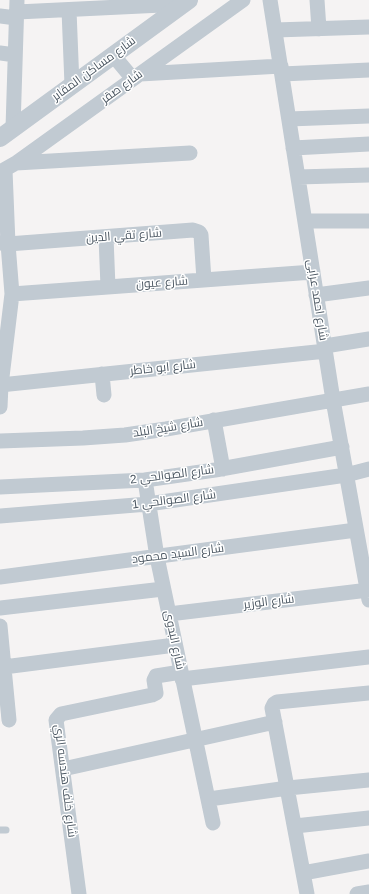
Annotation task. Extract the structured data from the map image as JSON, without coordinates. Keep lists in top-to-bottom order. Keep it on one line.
{"streets":{"street":["شارع مساكن المقابر","شارع صقر","شارع تقي الدين","شارع عيون","شارع احمد عرابى","شارع ابو خاطر","شارع شيخ البلد","شارع الصوالحي 2","شارع الصوالحي 1","شارع السيد محمود","شارع الوزير","شارع البدوى","شارع خلف هندسه الري"]},"crossings":[["شارع تقي الدين","شارع عيون"],["شارع عيون","شارع احمد عرابى"],["شارع احمد عرابى","شارع ابو خاطر"],["شارع احمد عرابى","شارع شيخ البلد"],["شارع احمد عرابى","شارع الصوالحي 2"],["شارع احمد عرابى","شارع الصوالحي 1"],["شارع احمد عرابى","شارع السيد محمود"],["شارع احمد عرابى","شارع الوزير"],["شارع الصوالحي 2","شارع البدوى"],["شارع الصوالحي 1","شارع البدوى"],["شارع السيد محمود","شارع البدوى"],["شارع الوزير","شارع البدوى"],["شارع البدوى","شارع خلف هندسه الري"]]}
